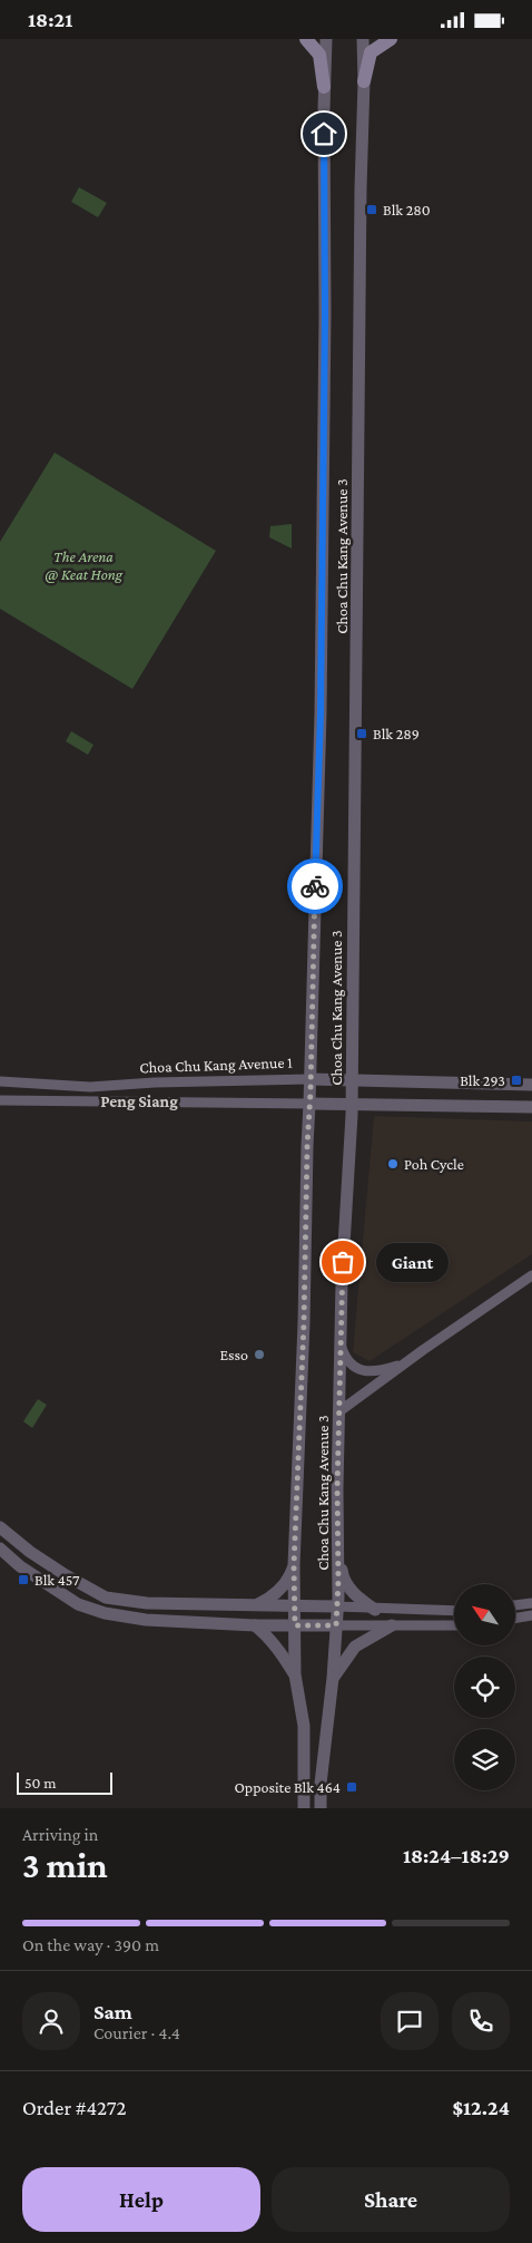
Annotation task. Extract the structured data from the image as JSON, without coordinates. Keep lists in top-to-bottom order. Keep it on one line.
{"streets":{"street":["Choa Chu Kang Avenue 3","Choa Chu Kang Avenue 1"]},"crossings":[["Choa Chu Kang Avenue 3","Choa Chu Kang Avenue 1"]],"districts":["Peng Siang"],"parks":["The Arena @ Keat Hong"],"places":{"transit":["Blk 280","Blk 289","Blk 293","Blk 457","Opposite Blk 464"],"other":["Poh Cycle","Giant","Esso"]},"scale_bar":"50 m","north":"top left","page":{"status":"18:21","bubble":"Giant","scale":"50 m","heading":["3 min","Arriving in","18:24–18:29"],"panel":["Sam","Courier · 4.4","Order #4272","$12.24"],"bar":"On the way · 390 m","buttons":["Help","Share"]}}
